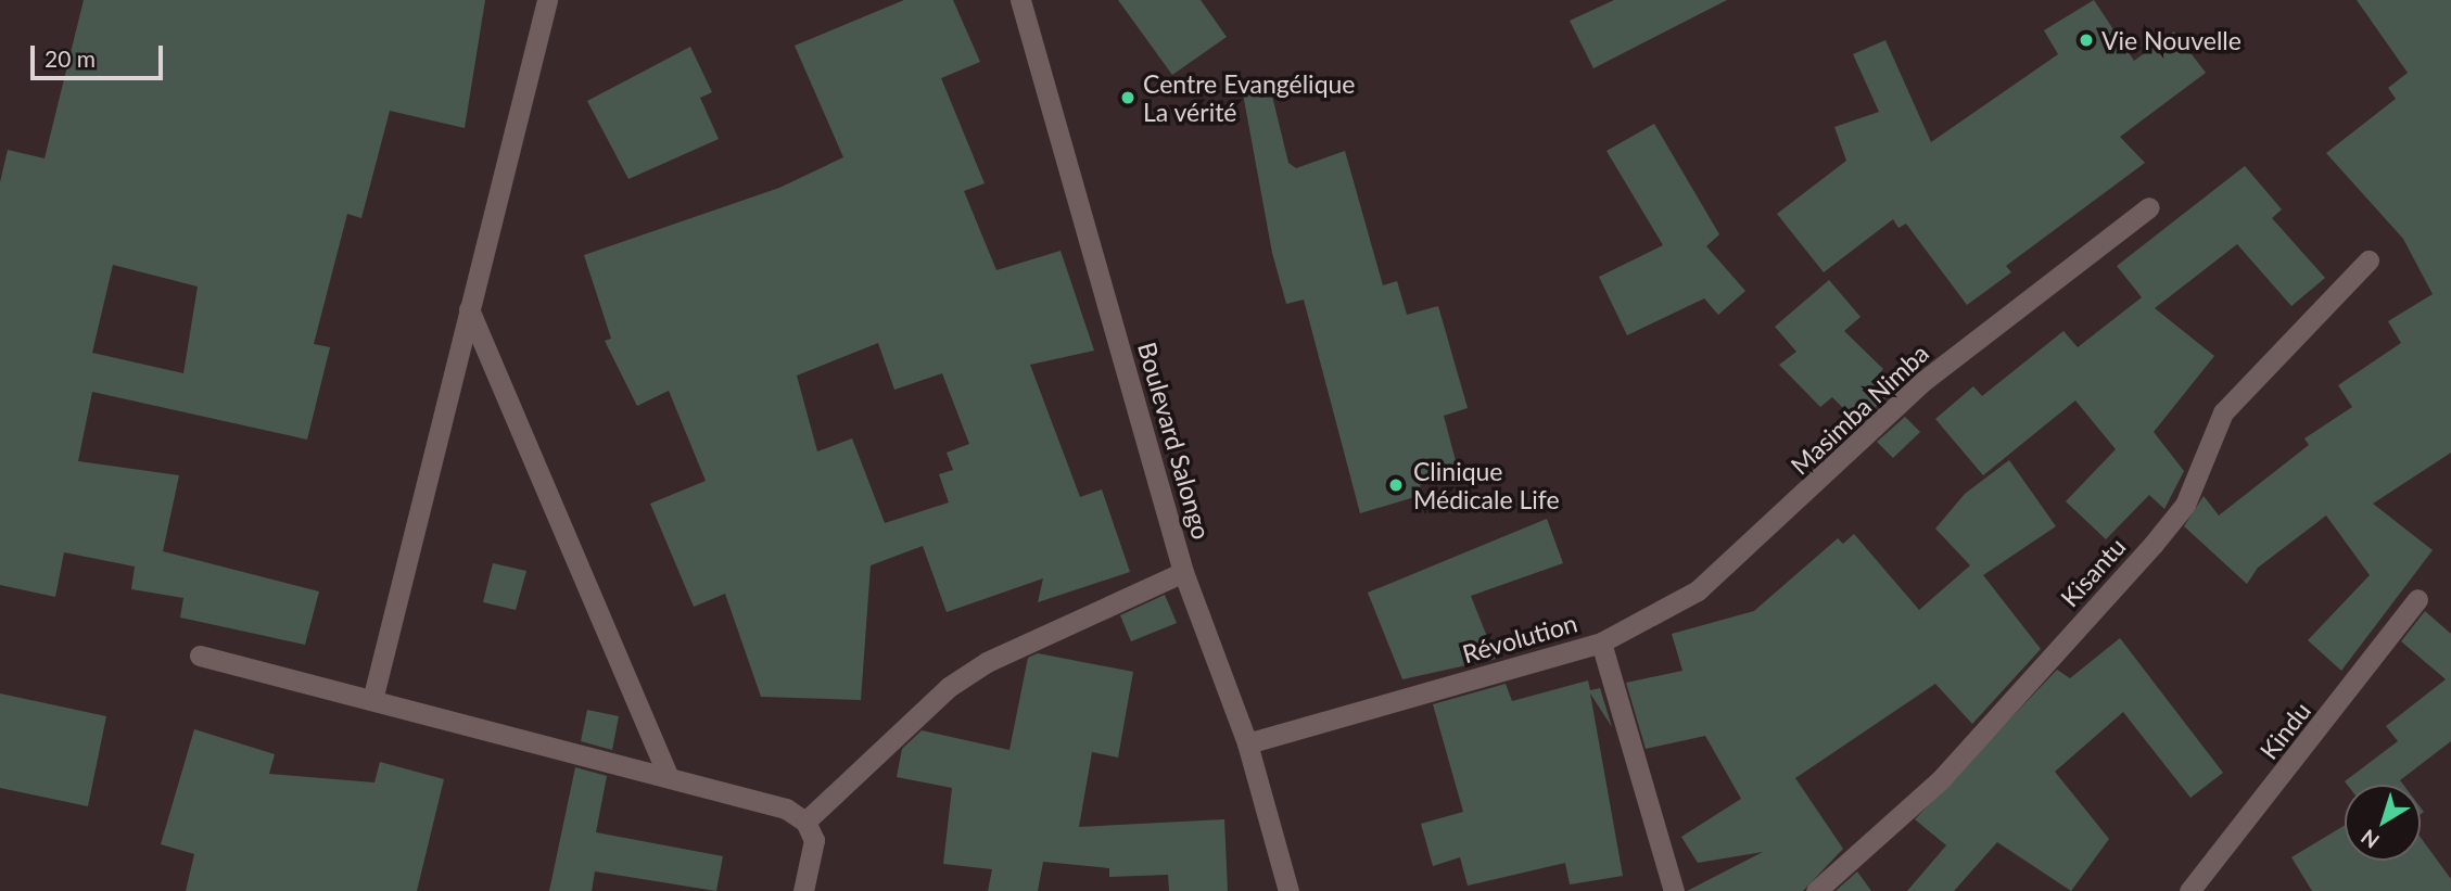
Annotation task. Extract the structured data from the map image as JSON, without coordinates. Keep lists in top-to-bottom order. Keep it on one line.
{"streets":{"street":["Masimba Nimba","Boulevard Salongo","Kisantu","Révolution","Kindu"]},"crossings":[["Masimba Nimba","Révolution"],["Boulevard Salongo","Révolution"]],"places":["Vie Nouvelle","Centre Evangélique La vérité","Clinique Médicale Life"],"scale_bar":"20 m","north":"bottom left"}
